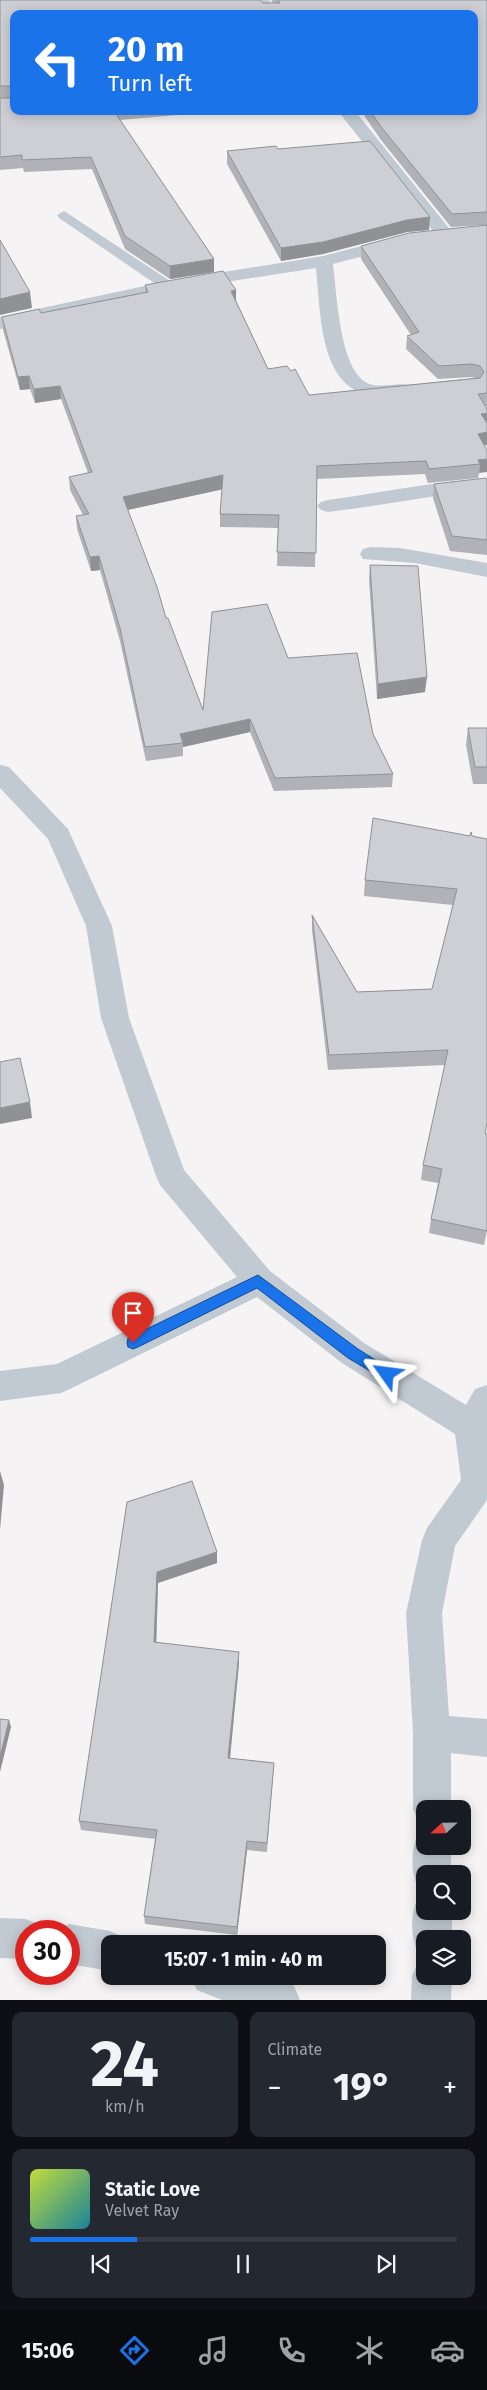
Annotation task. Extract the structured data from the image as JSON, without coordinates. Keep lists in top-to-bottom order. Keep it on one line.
{"north":"left","page":{"turn":["20 m","Turn left"],"limit":"30","trip":"15:07 · 1 min · 40 m","tile":[["24","km/h"],"Climate"],"heat":["−","19°","+"],"song":["Static Love","Velvet Ray"],"tabs":"15:06"}}
